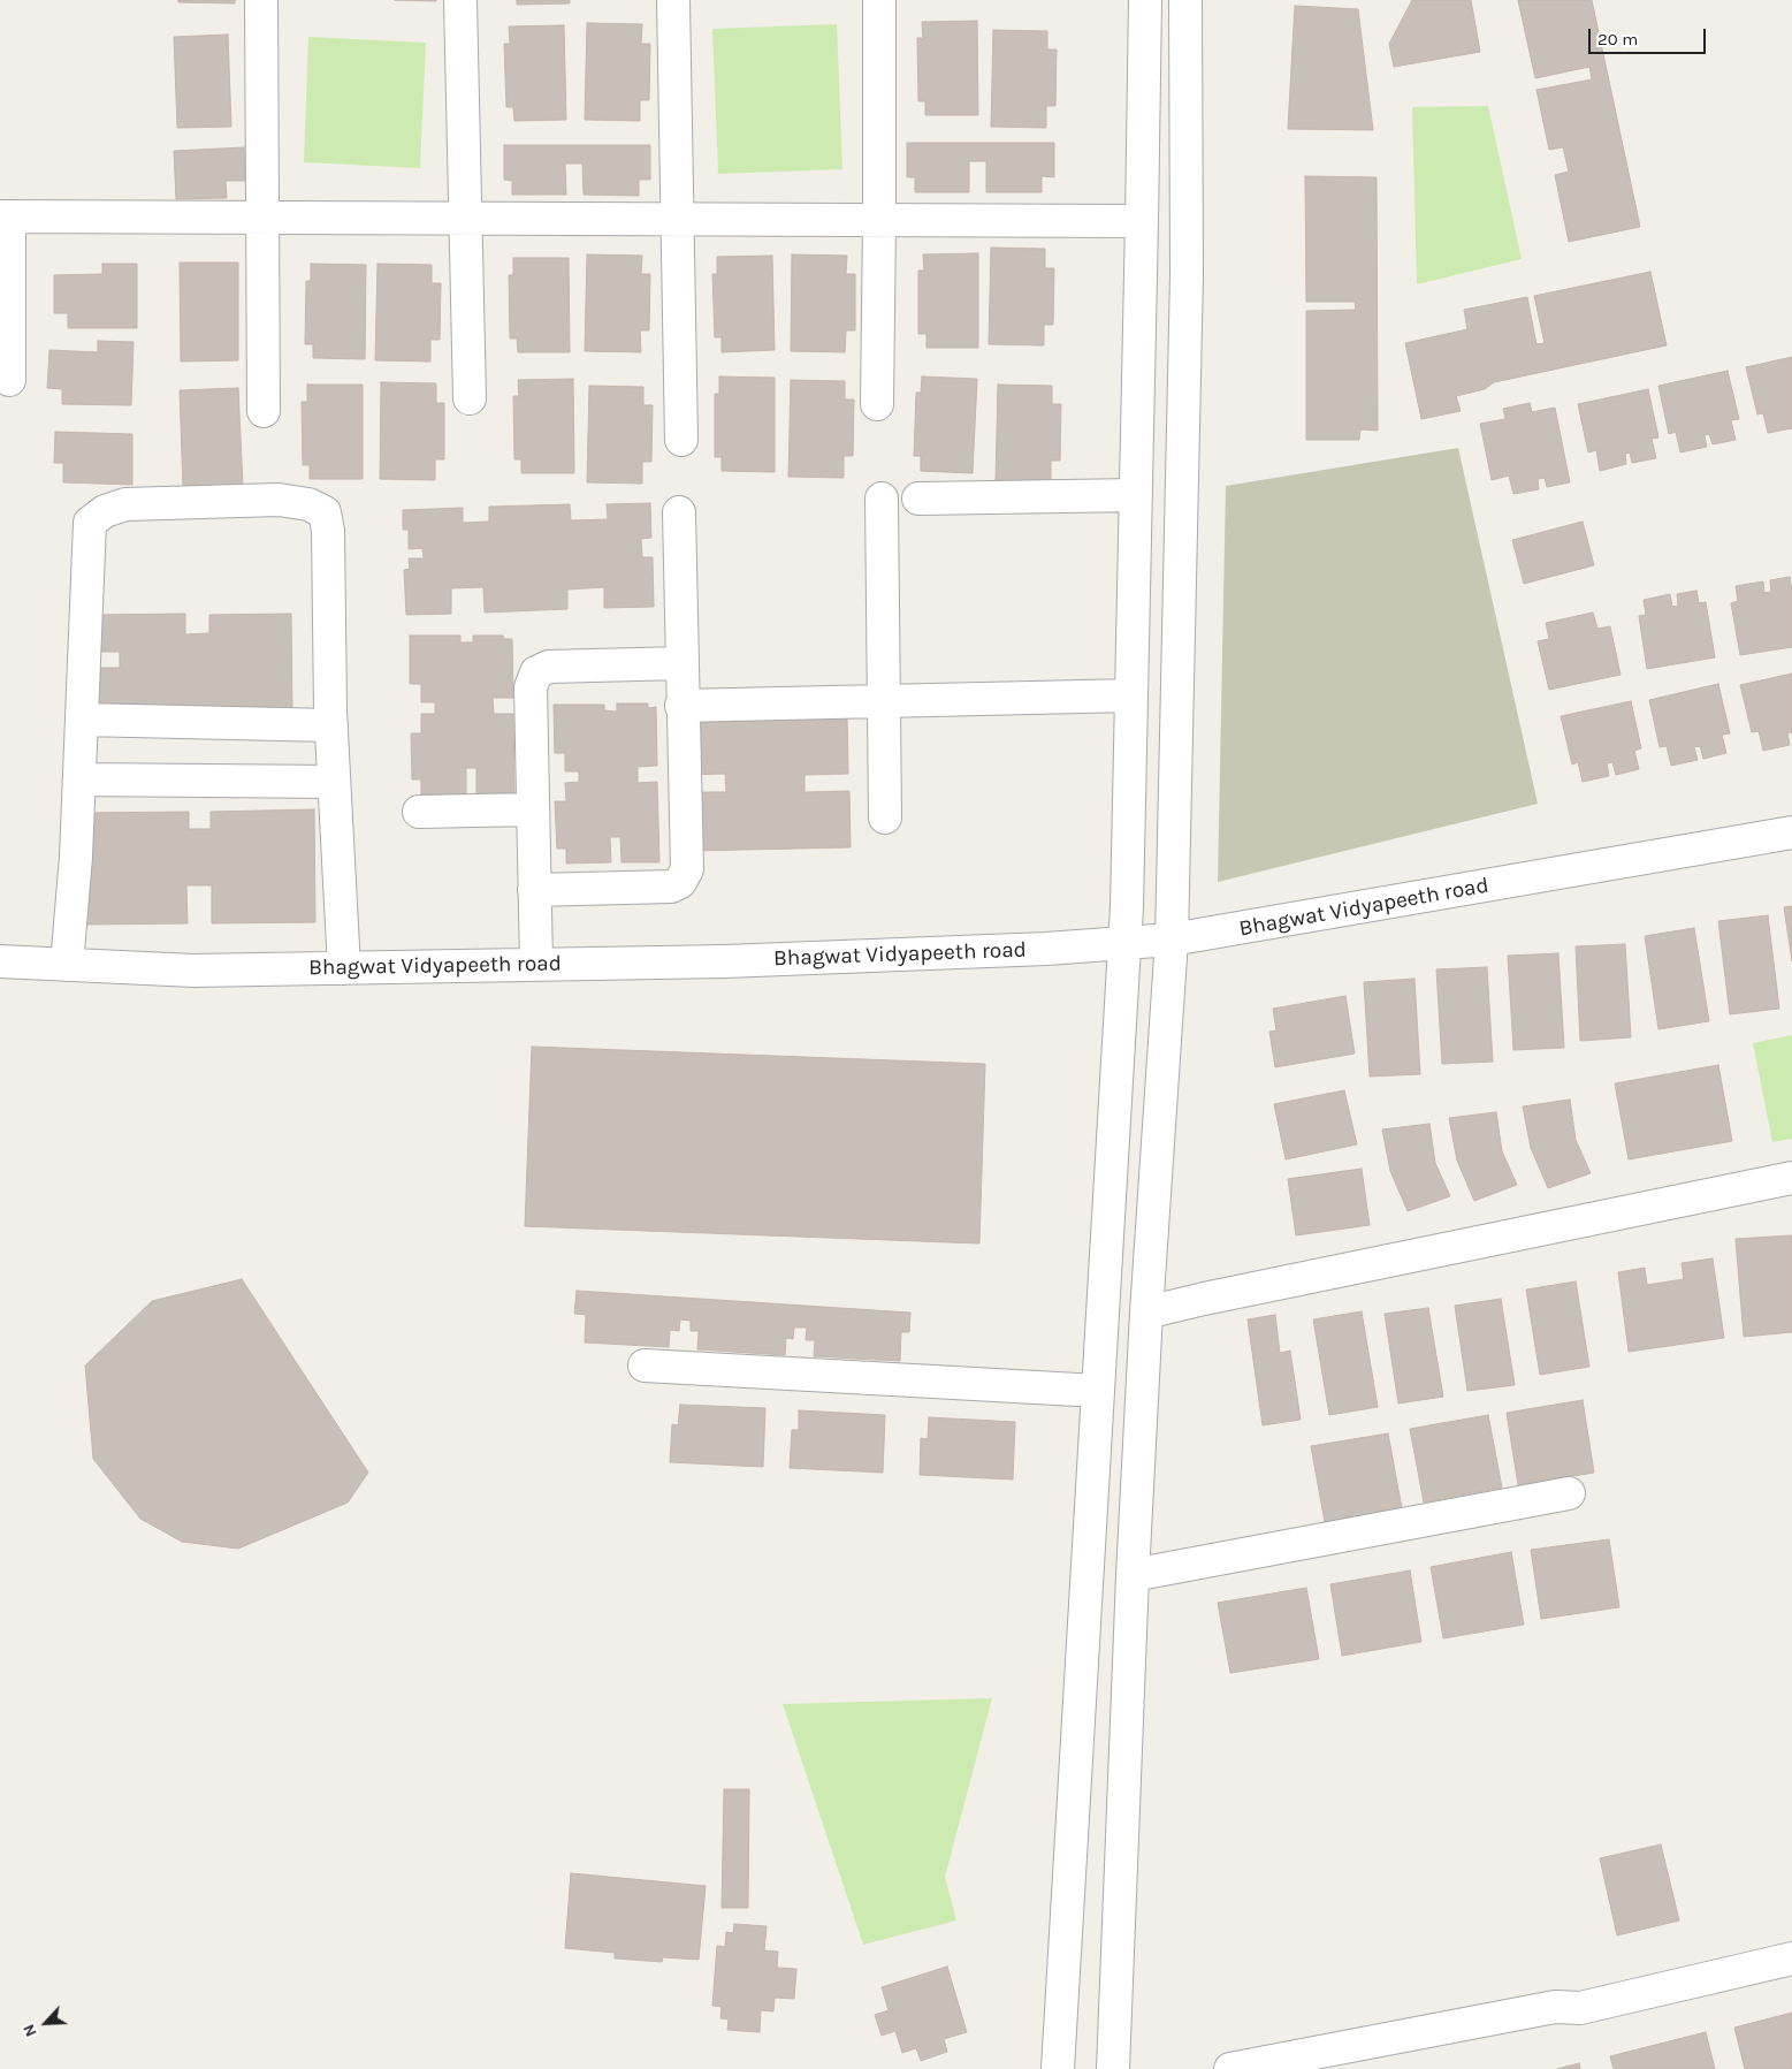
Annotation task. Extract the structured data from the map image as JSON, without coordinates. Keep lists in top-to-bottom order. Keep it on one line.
{"streets":{"street":["Bhagwat Vidyapeeth road"]},"scale_bar":"20 m","north":"bottom left"}
